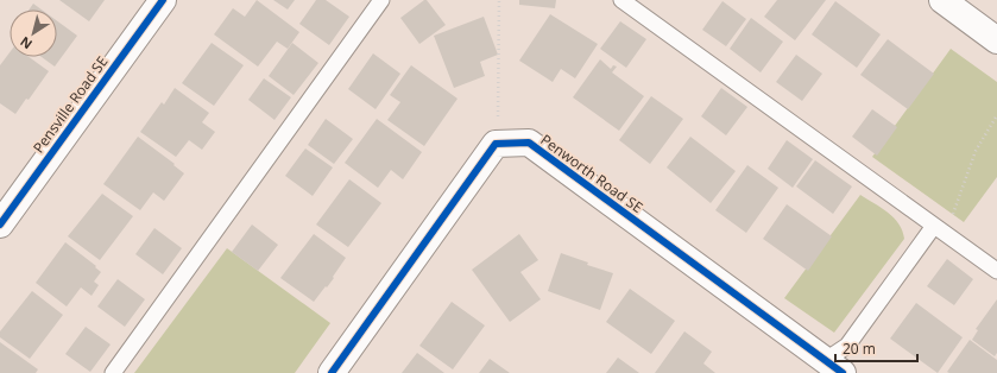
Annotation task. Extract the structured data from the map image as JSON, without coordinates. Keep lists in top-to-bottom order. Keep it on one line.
{"streets":{"street":["Pensville Road SE","Penworth Road SE"]},"scale_bar":"20 m","north":"bottom left"}
